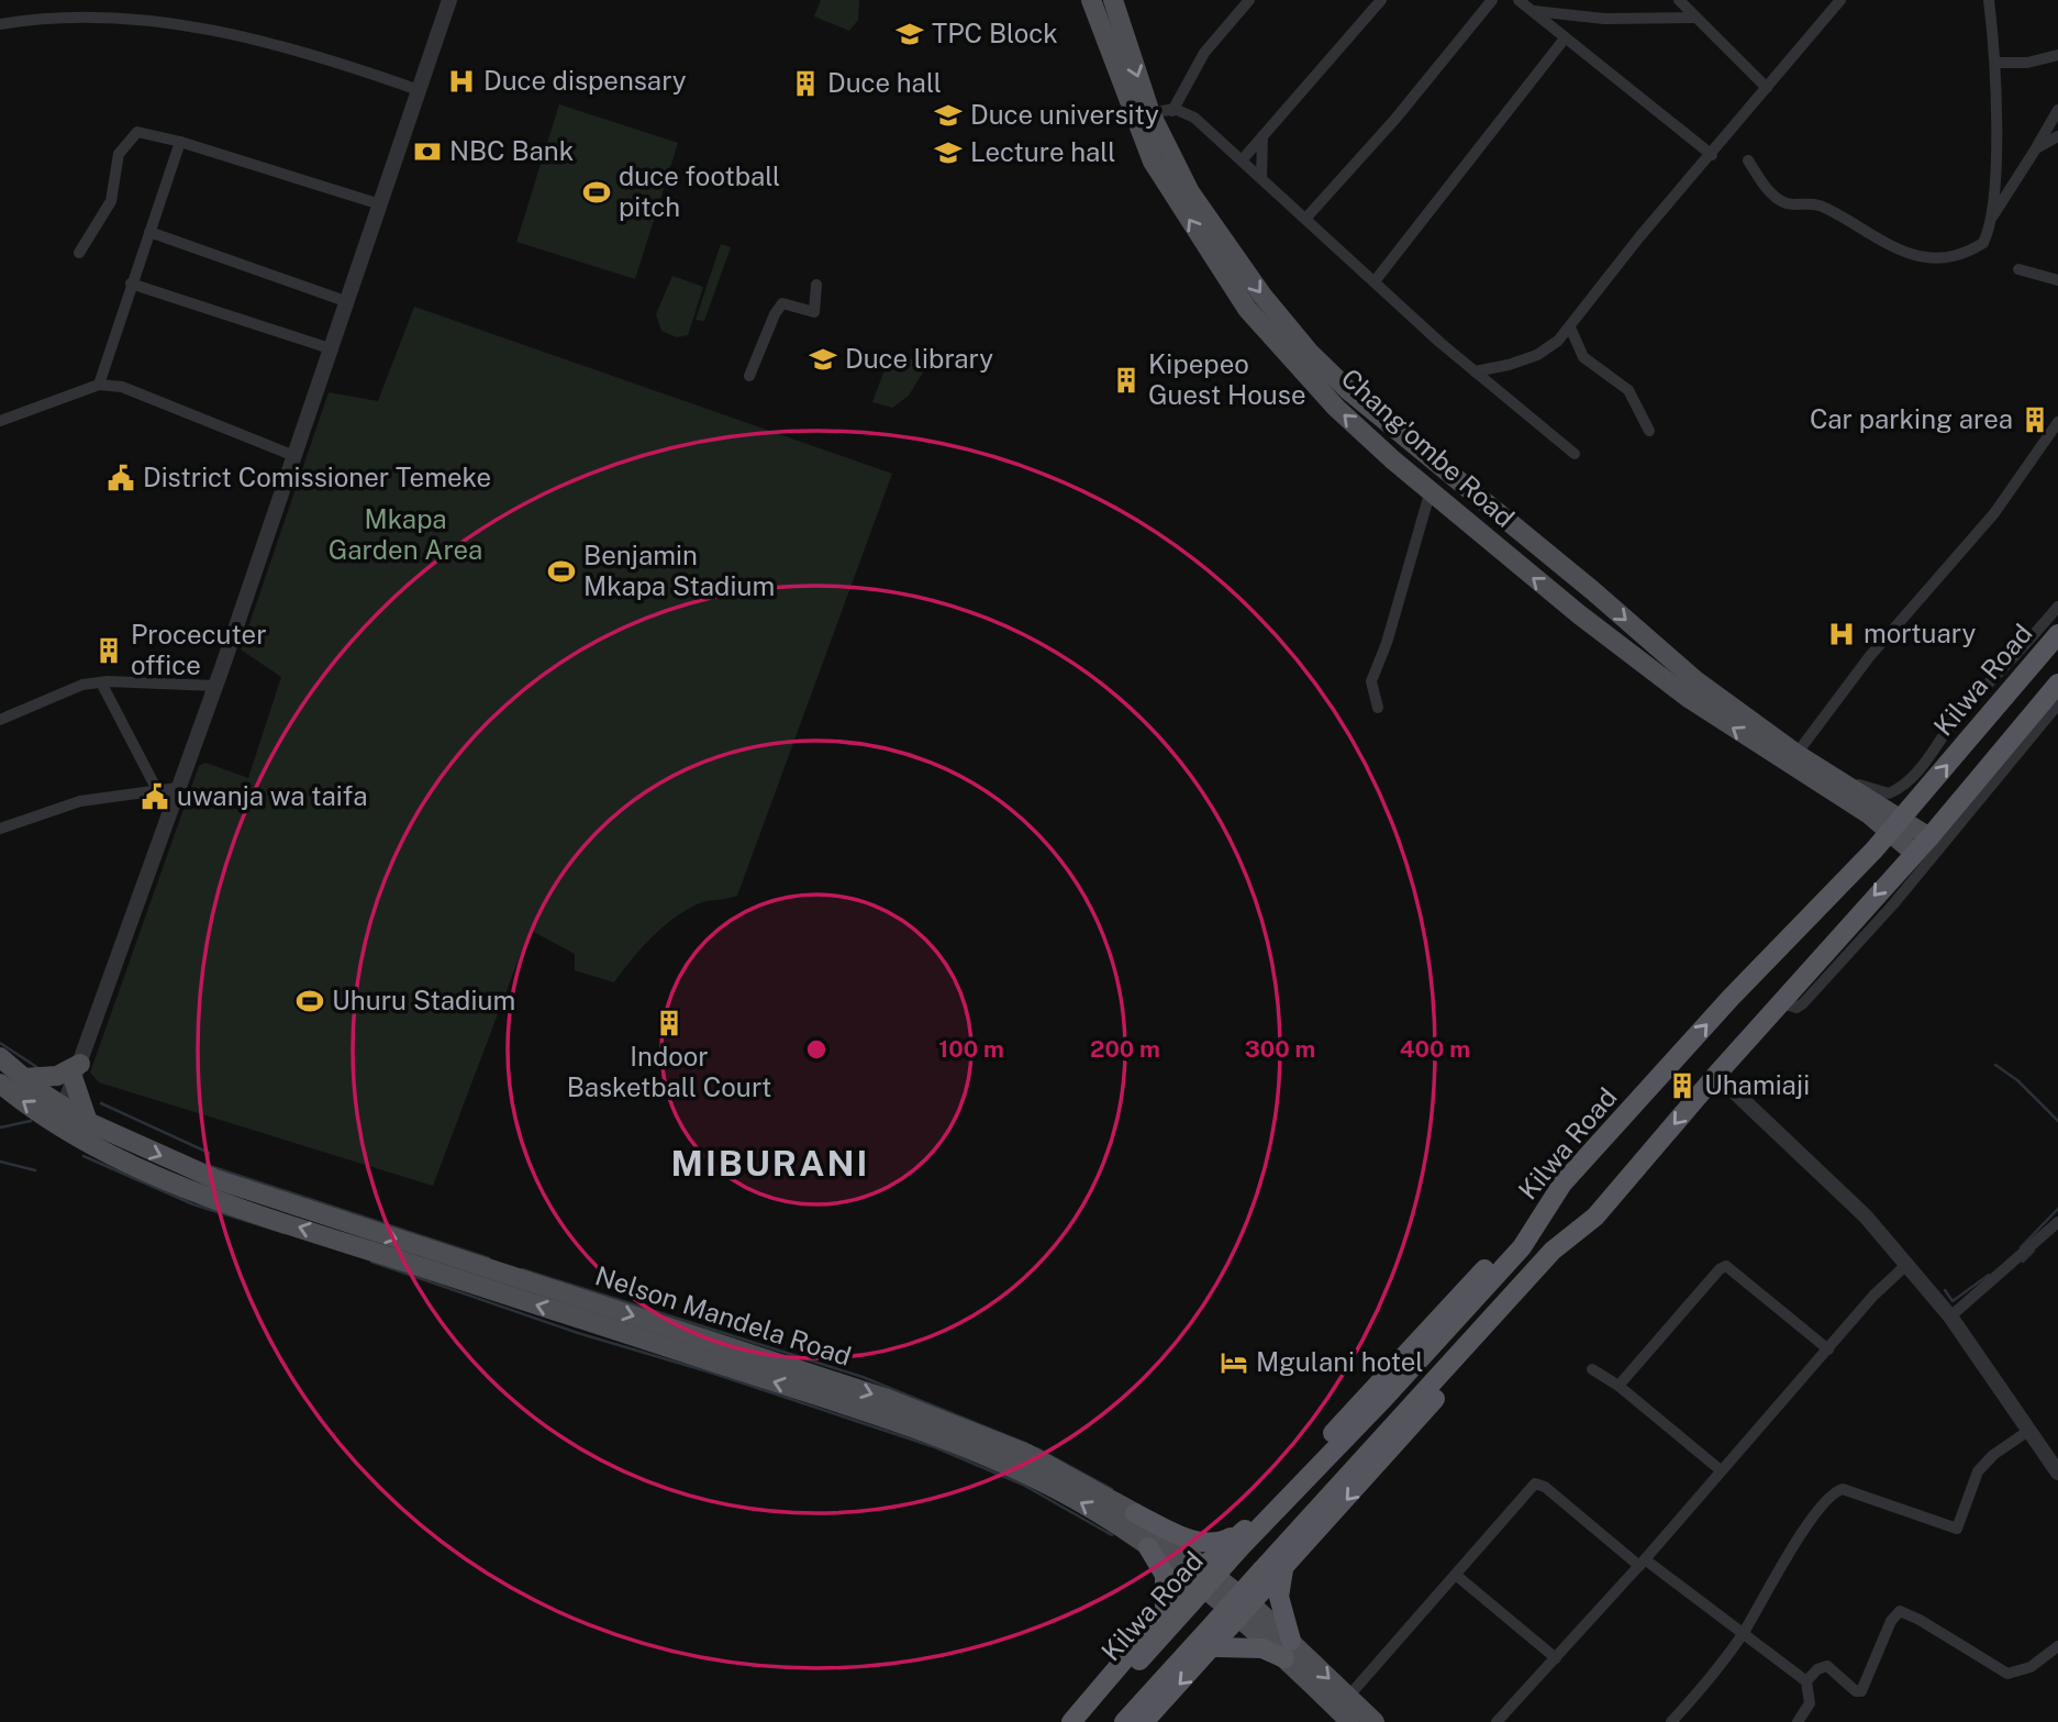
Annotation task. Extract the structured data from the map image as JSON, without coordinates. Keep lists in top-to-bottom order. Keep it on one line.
{"streets":{"highway":["Kilwa Road"],"main road":["Chang'ombe Road","Nelson Mandela Road"]},"crossings":[["Chang'ombe Road","Kilwa Road"]],"districts":["MIBURANI"],"parks":["Mkapa Garden Area"],"places":{"school or university":["TPC Block","Duce university","Lecture hall","Duce library"],"hospital":["Duce dispensary","mortuary"],"building":["Duce hall","Kipepeo Guest House","Car parking area","Procecuter office","Indoor Basketball Court","Uhamiaji"],"bank":["NBC Bank"],"sports":["duce football pitch","Benjamin Mkapa Stadium","Uhuru Stadium"],"public building":["District Comissioner Temeke","uwanja wa taifa"],"hotel":["Mgulani hotel"]},"rings":["100 m","200 m","300 m","400 m"]}
